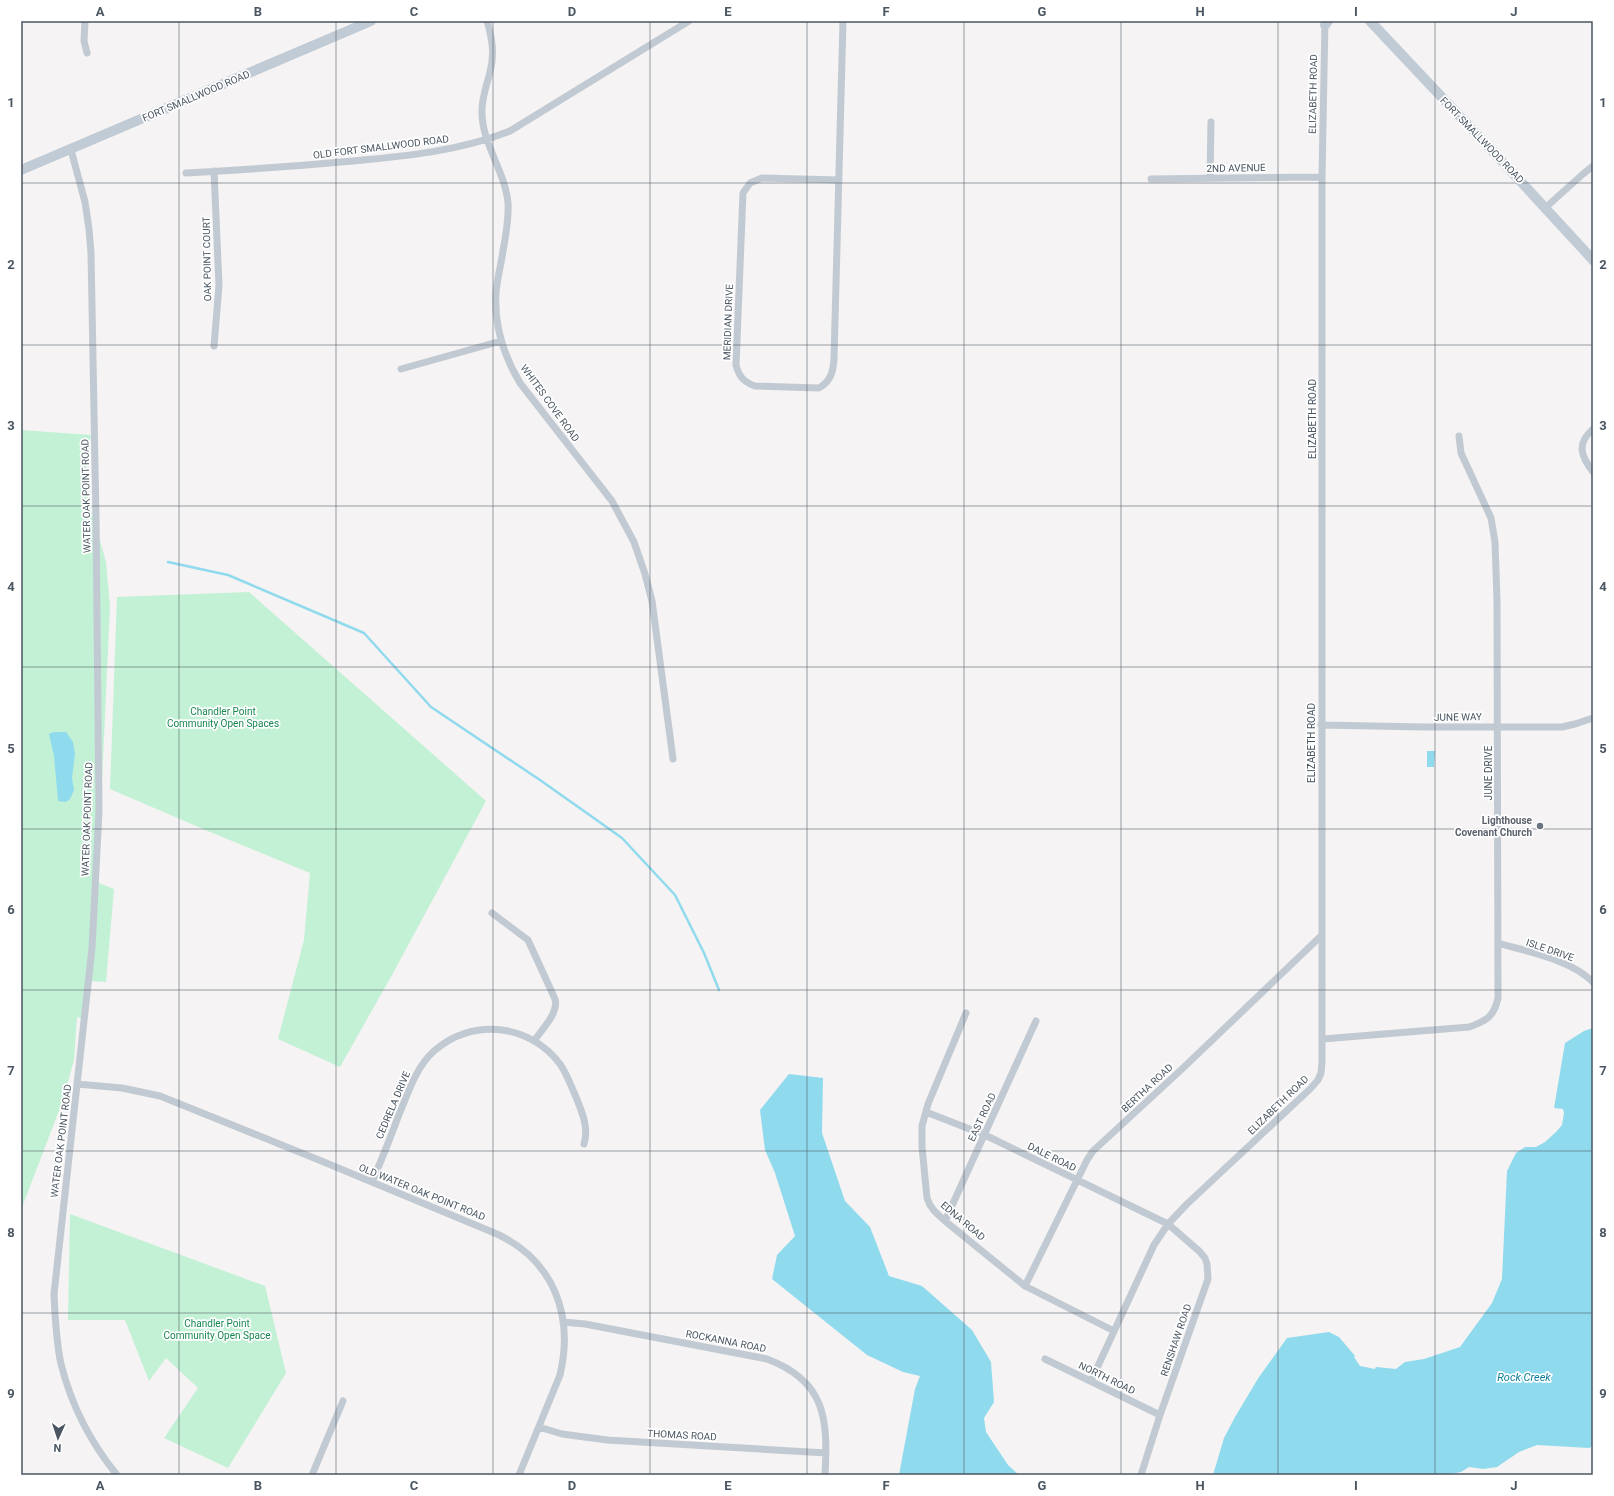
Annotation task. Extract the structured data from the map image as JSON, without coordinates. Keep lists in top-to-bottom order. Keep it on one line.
{"streets":{"main road":["FORT SMALLWOOD ROAD"],"street":["ELIZABETH ROAD","OLD FORT SMALLWOOD ROAD","2ND AVENUE","OAK POINT COURT","MERIDIAN DRIVE","WHITES COVE ROAD","WATER OAK POINT ROAD","JUNE WAY","JUNE DRIVE","ISLE DRIVE","BERTHA ROAD","CEDRELA DRIVE","EAST ROAD","DALE ROAD","OLD WATER OAK POINT ROAD","EDNA ROAD","RENSHAW ROAD","ROCKANNA ROAD","NORTH ROAD","THOMAS ROAD"]},"crossings":[["ELIZABETH ROAD","2ND AVENUE"],["ELIZABETH ROAD","JUNE WAY"],["ELIZABETH ROAD","JUNE DRIVE"],["ELIZABETH ROAD","BERTHA ROAD"],["ELIZABETH ROAD","DALE ROAD"],["ELIZABETH ROAD","EDNA ROAD"],["ELIZABETH ROAD","RENSHAW ROAD"],["ELIZABETH ROAD","NORTH ROAD"],["FORT SMALLWOOD ROAD","WATER OAK POINT ROAD"],["OLD FORT SMALLWOOD ROAD","OAK POINT COURT"],["OLD FORT SMALLWOOD ROAD","WHITES COVE ROAD"],["WATER OAK POINT ROAD","OLD WATER OAK POINT ROAD"],["JUNE WAY","JUNE DRIVE"],["JUNE DRIVE","ISLE DRIVE"],["BERTHA ROAD","DALE ROAD"],["BERTHA ROAD","EDNA ROAD"],["CEDRELA DRIVE","OLD WATER OAK POINT ROAD"],["EAST ROAD","DALE ROAD"],["EAST ROAD","EDNA ROAD"],["DALE ROAD","EDNA ROAD"],["DALE ROAD","RENSHAW ROAD"],["OLD WATER OAK POINT ROAD","ROCKANNA ROAD"],["OLD WATER OAK POINT ROAD","THOMAS ROAD"],["RENSHAW ROAD","NORTH ROAD"],["ROCKANNA ROAD","THOMAS ROAD"]],"water":["Rock Creek"],"parks":["Chandler Point Community Open Spaces","Chandler Point Community Open Space"],"places":["Lighthouse Covenant Church"],"north":"bottom","grid":{"columns":["A","B","C","D","E","F","G","H","I","J"],"rows":["1","2","3","4","5","6","7","8","9"]}}
